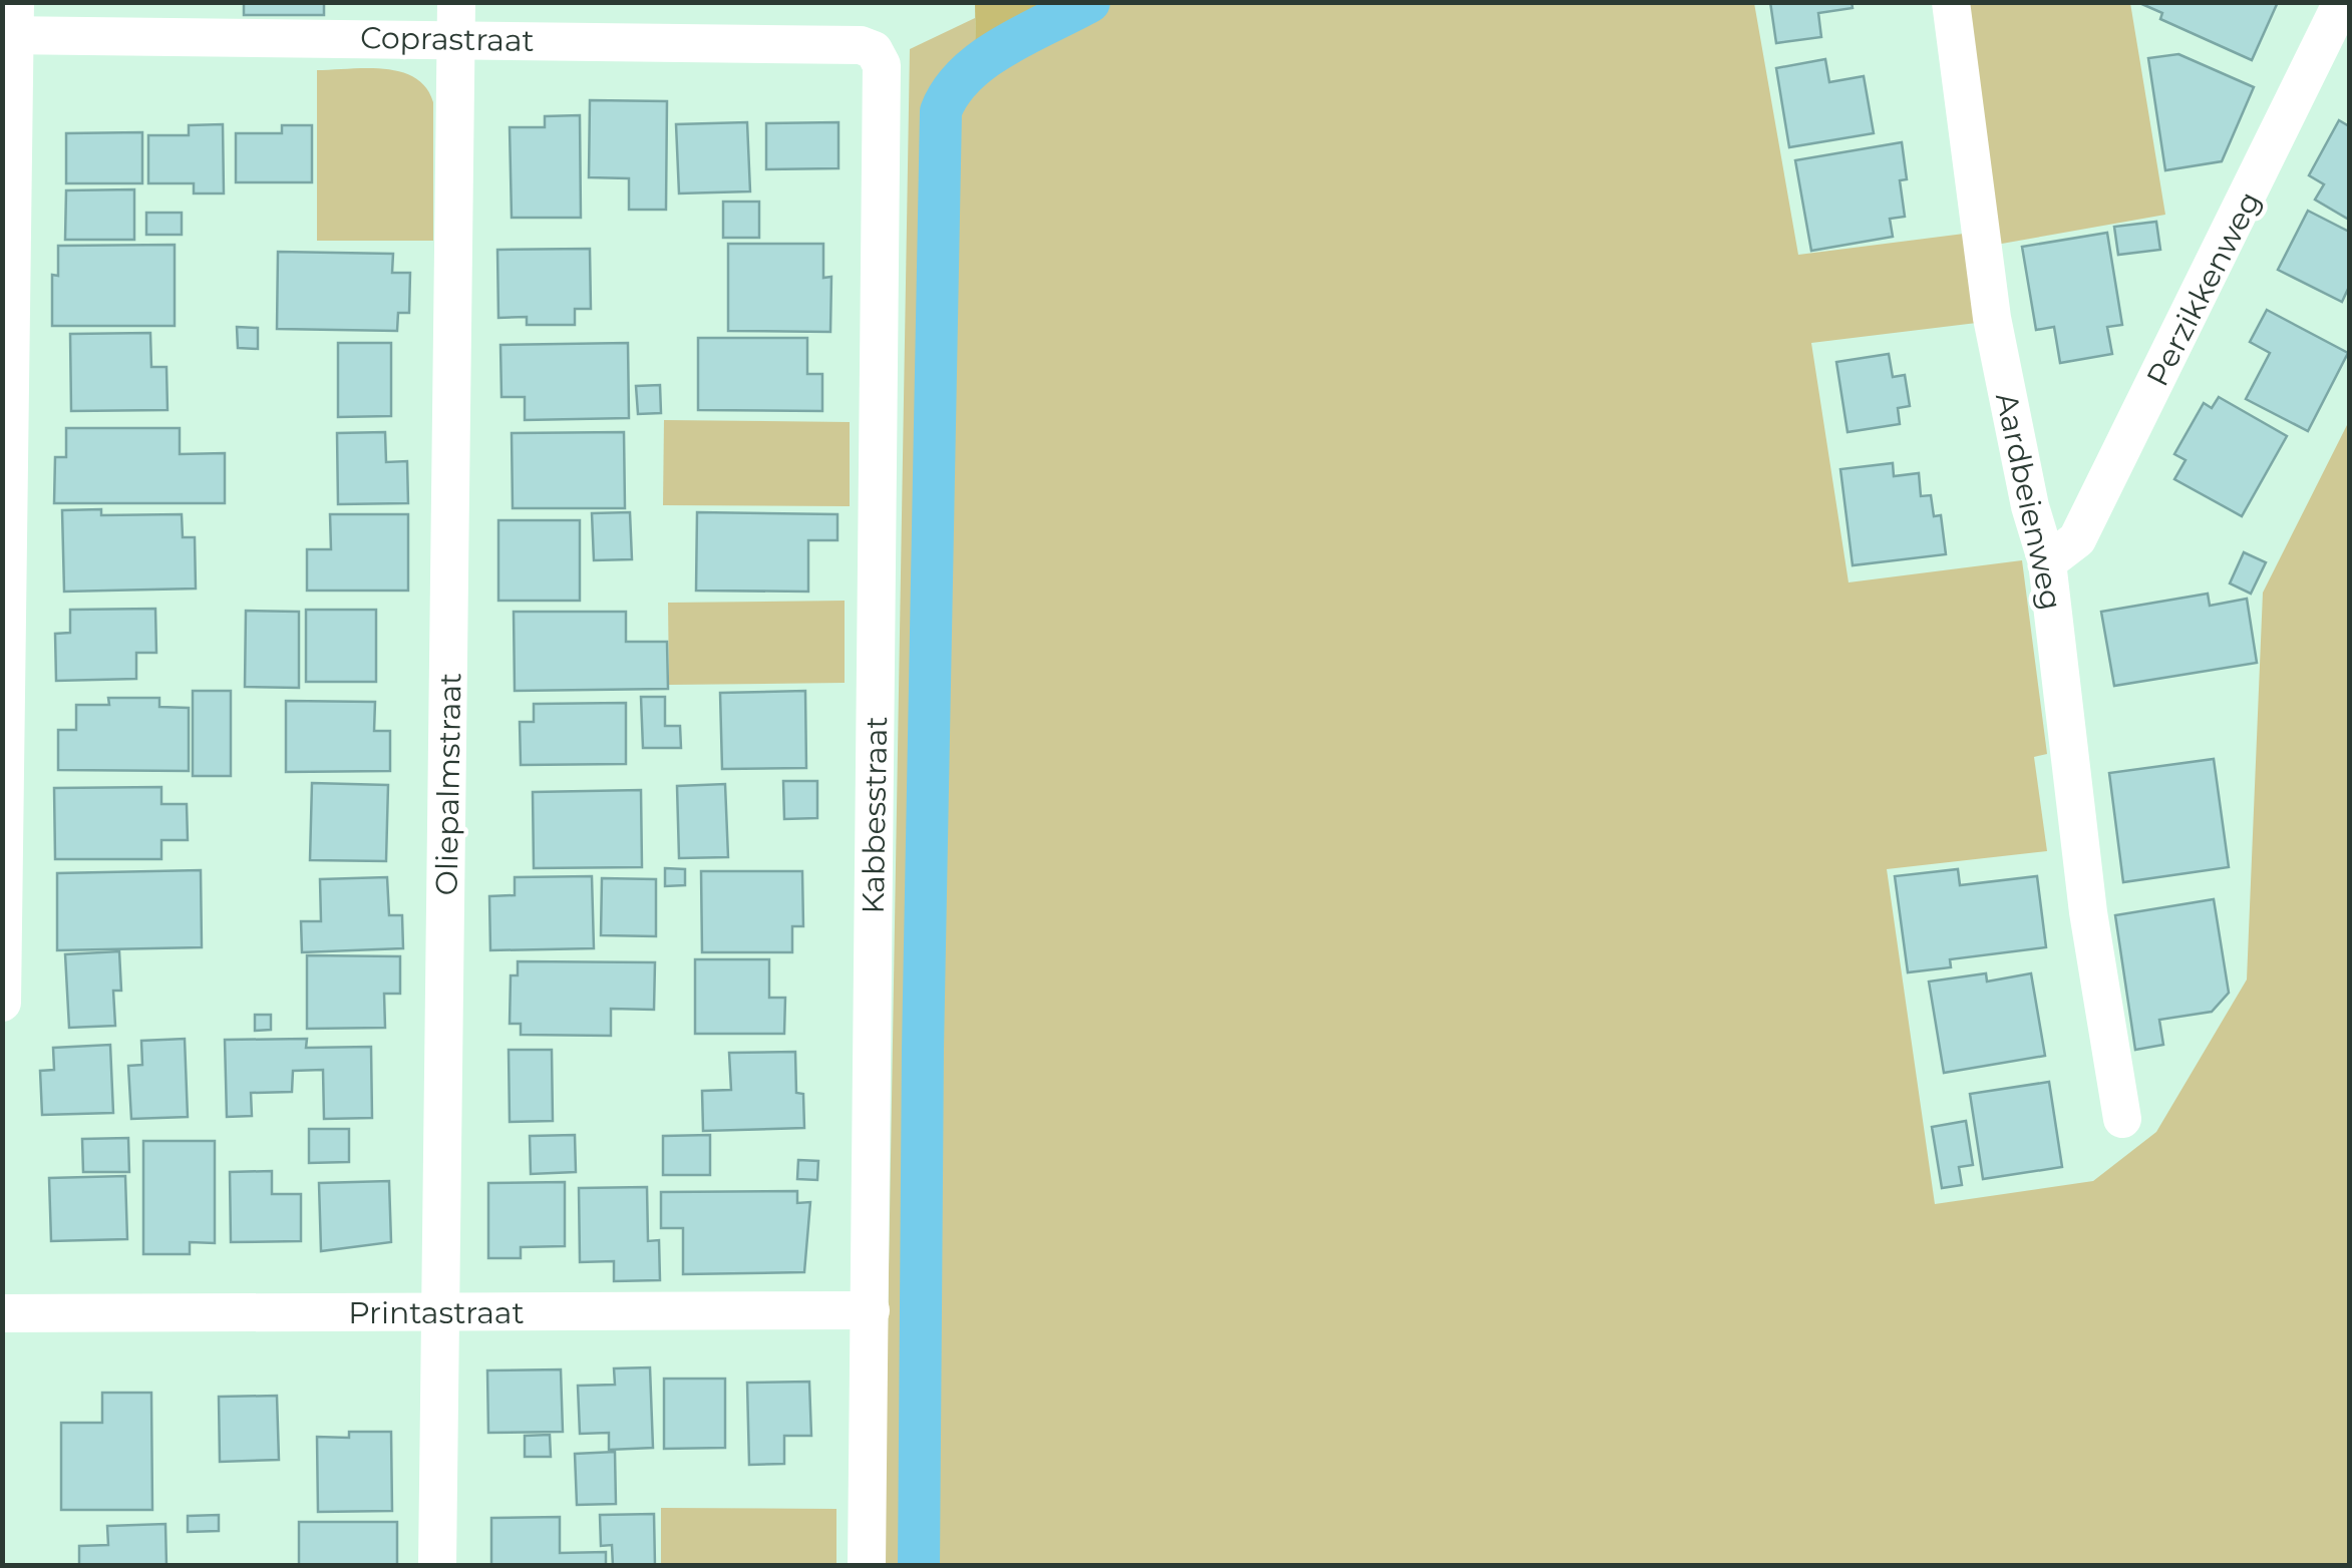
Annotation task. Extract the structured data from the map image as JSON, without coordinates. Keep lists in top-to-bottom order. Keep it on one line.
{"streets":{"street":["Coprastraat","Perzikkenweg","Aardbeienweg","Oliepalmstraat","Kabbesstraat","Printastraat"]},"crossings":[["Coprastraat","Oliepalmstraat"],["Coprastraat","Kabbesstraat"],["Perzikkenweg","Aardbeienweg"],["Oliepalmstraat","Printastraat"],["Kabbesstraat","Printastraat"]]}
